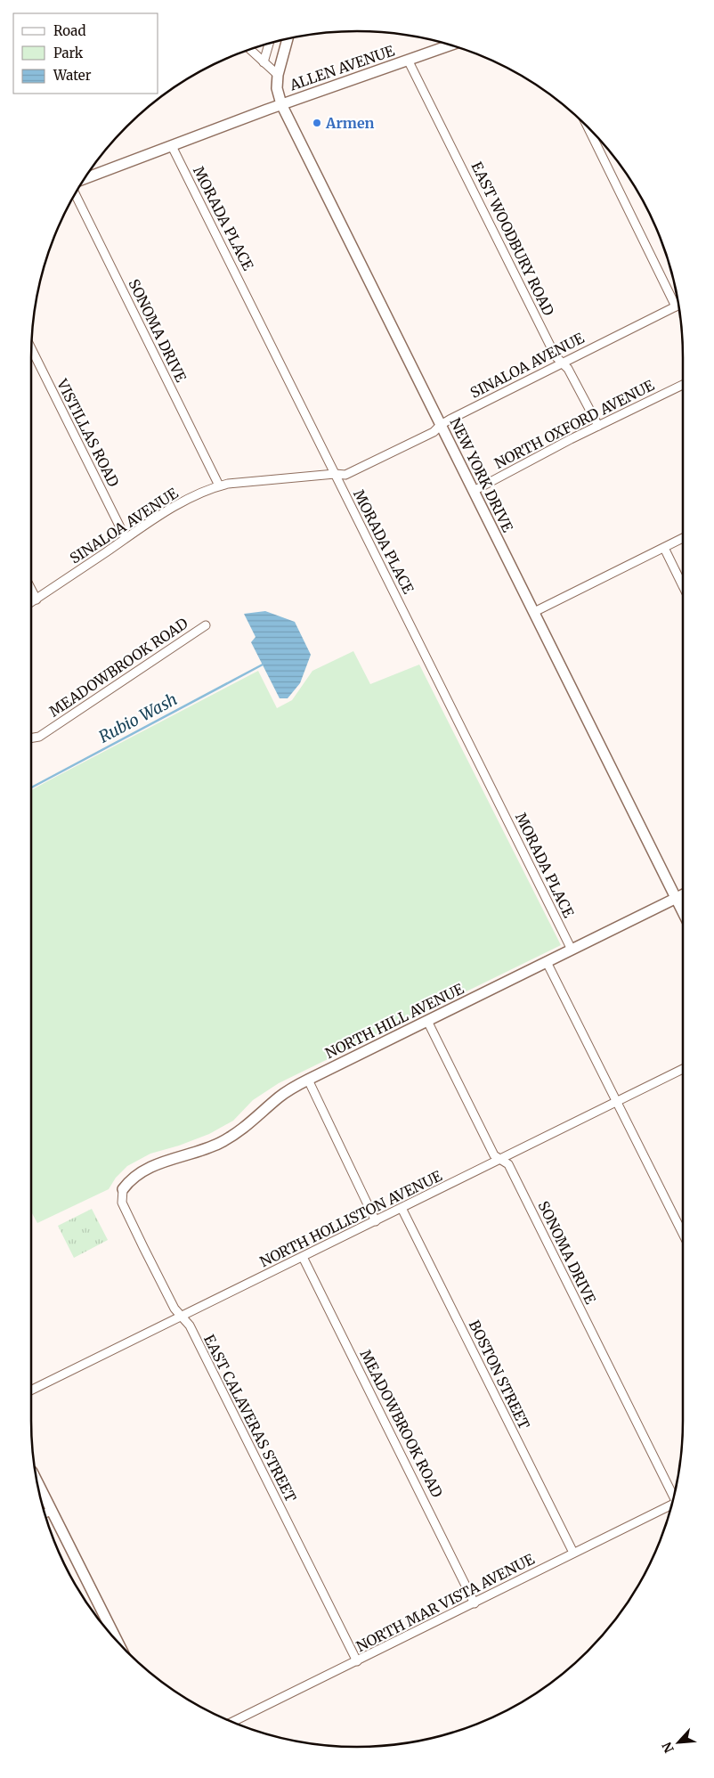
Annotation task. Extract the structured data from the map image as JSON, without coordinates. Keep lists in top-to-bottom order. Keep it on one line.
{"streets":{"street":["ALLEN AVENUE","MORADA PLACE","EAST WOODBURY ROAD","SONOMA DRIVE","SINALOA AVENUE","NORTH OXFORD AVENUE","VISTILLAS ROAD","NEW YORK DRIVE","MEADOWBROOK ROAD","NORTH HILL AVENUE","NORTH HOLLISTON AVENUE","BOSTON STREET","EAST CALAVERAS STREET","NORTH MAR VISTA AVENUE"]},"crossings":[["ALLEN AVENUE","MORADA PLACE"],["ALLEN AVENUE","EAST WOODBURY ROAD"],["ALLEN AVENUE","NEW YORK DRIVE"],["MORADA PLACE","SINALOA AVENUE"],["MORADA PLACE","NORTH HILL AVENUE"],["EAST WOODBURY ROAD","SINALOA AVENUE"],["EAST WOODBURY ROAD","NORTH OXFORD AVENUE"],["SONOMA DRIVE","SINALOA AVENUE"],["SONOMA DRIVE","NORTH HILL AVENUE"],["SONOMA DRIVE","NORTH HOLLISTON AVENUE"],["SINALOA AVENUE","VISTILLAS ROAD"],["SINALOA AVENUE","NEW YORK DRIVE"],["NORTH OXFORD AVENUE","NEW YORK DRIVE"],["NEW YORK DRIVE","NORTH HILL AVENUE"],["MEADOWBROOK ROAD","NORTH HOLLISTON AVENUE"],["MEADOWBROOK ROAD","NORTH MAR VISTA AVENUE"],["NORTH HILL AVENUE","EAST CALAVERAS STREET"],["NORTH HOLLISTON AVENUE","BOSTON STREET"],["NORTH HOLLISTON AVENUE","EAST CALAVERAS STREET"],["BOSTON STREET","NORTH MAR VISTA AVENUE"],["EAST CALAVERAS STREET","NORTH MAR VISTA AVENUE"]],"water":["Rubio Wash"],"places":["Armen"],"legend":["Road","Park","Water"],"north":"bottom left"}
